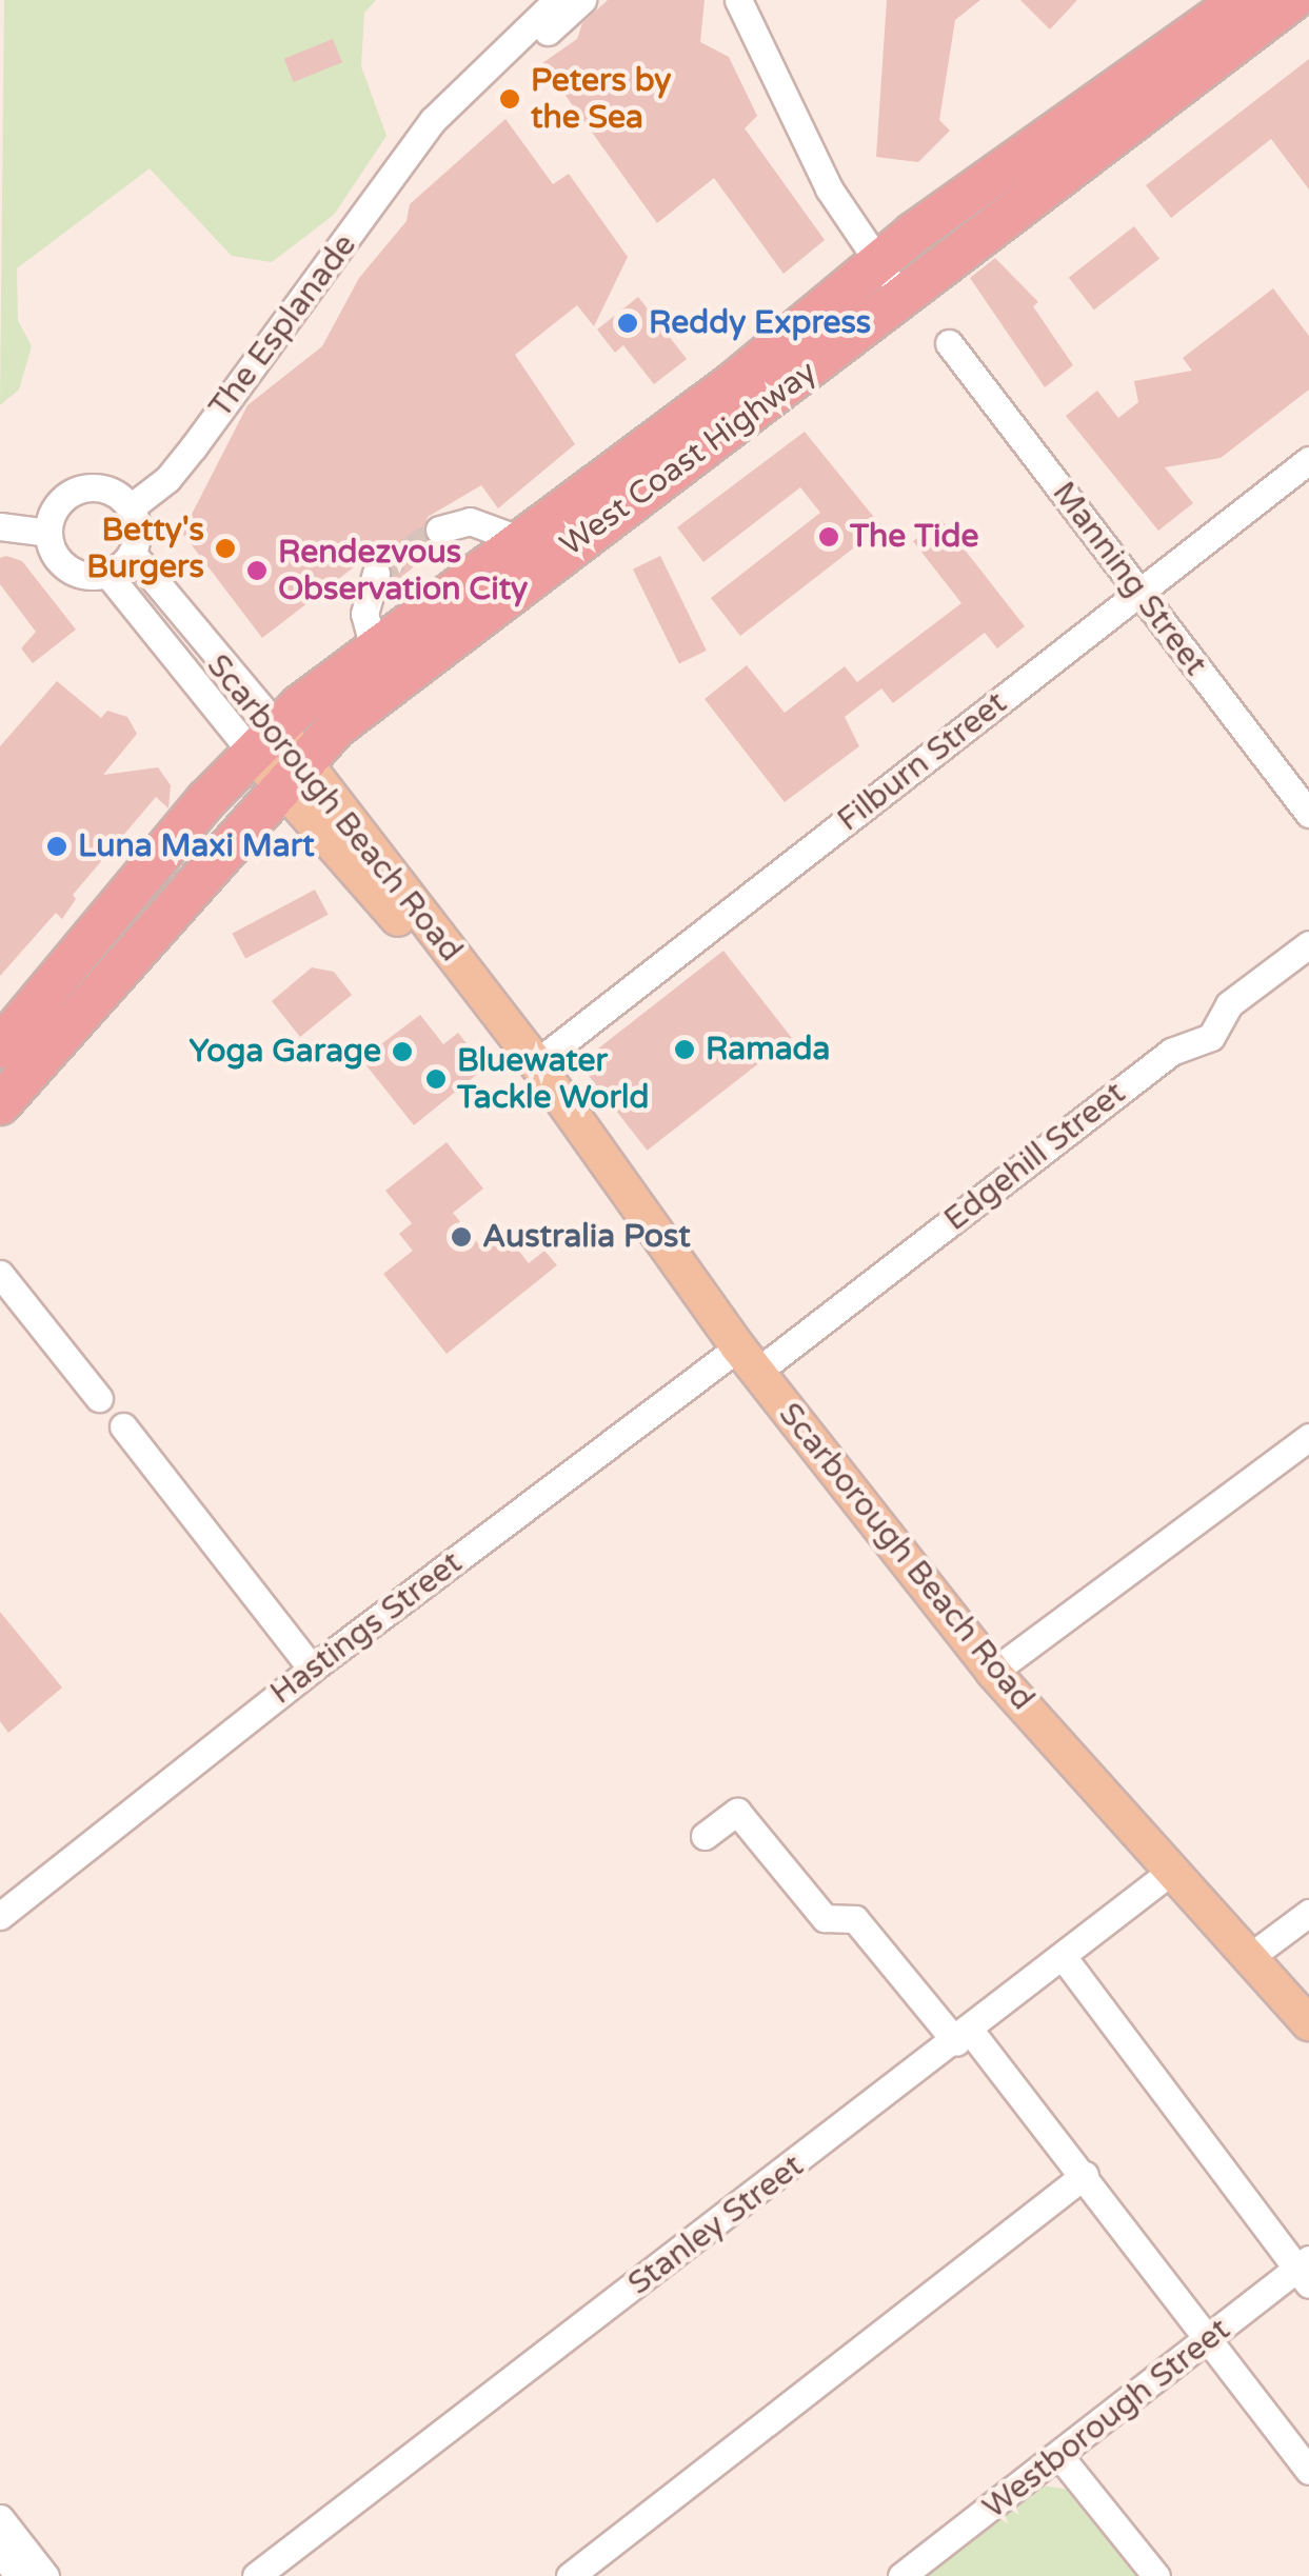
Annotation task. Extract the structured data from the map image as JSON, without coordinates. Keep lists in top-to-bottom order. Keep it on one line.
{"streets":{"highway":["West Coast Highway"],"main road":["Scarborough Beach Road"],"street":["The Esplanade","Manning Street","Filburn Street","Edgehill Street","Hastings Street","Stanley Street","Westborough Street"]},"crossings":[["The Esplanade","Scarborough Beach Road"],["West Coast Highway","Scarborough Beach Road"],["Manning Street","Filburn Street"],["Filburn Street","Scarborough Beach Road"],["Scarborough Beach Road","Edgehill Street"],["Scarborough Beach Road","Hastings Street"],["Scarborough Beach Road","Stanley Street"],["Edgehill Street","Hastings Street"]],"places":["Peters by the Sea","Reddy Express","The Tide","Betty's Burgers","Rendezvous Observation City","Luna Maxi Mart","Ramada","Yoga Garage","Bluewater Tackle World","Australia Post"]}
